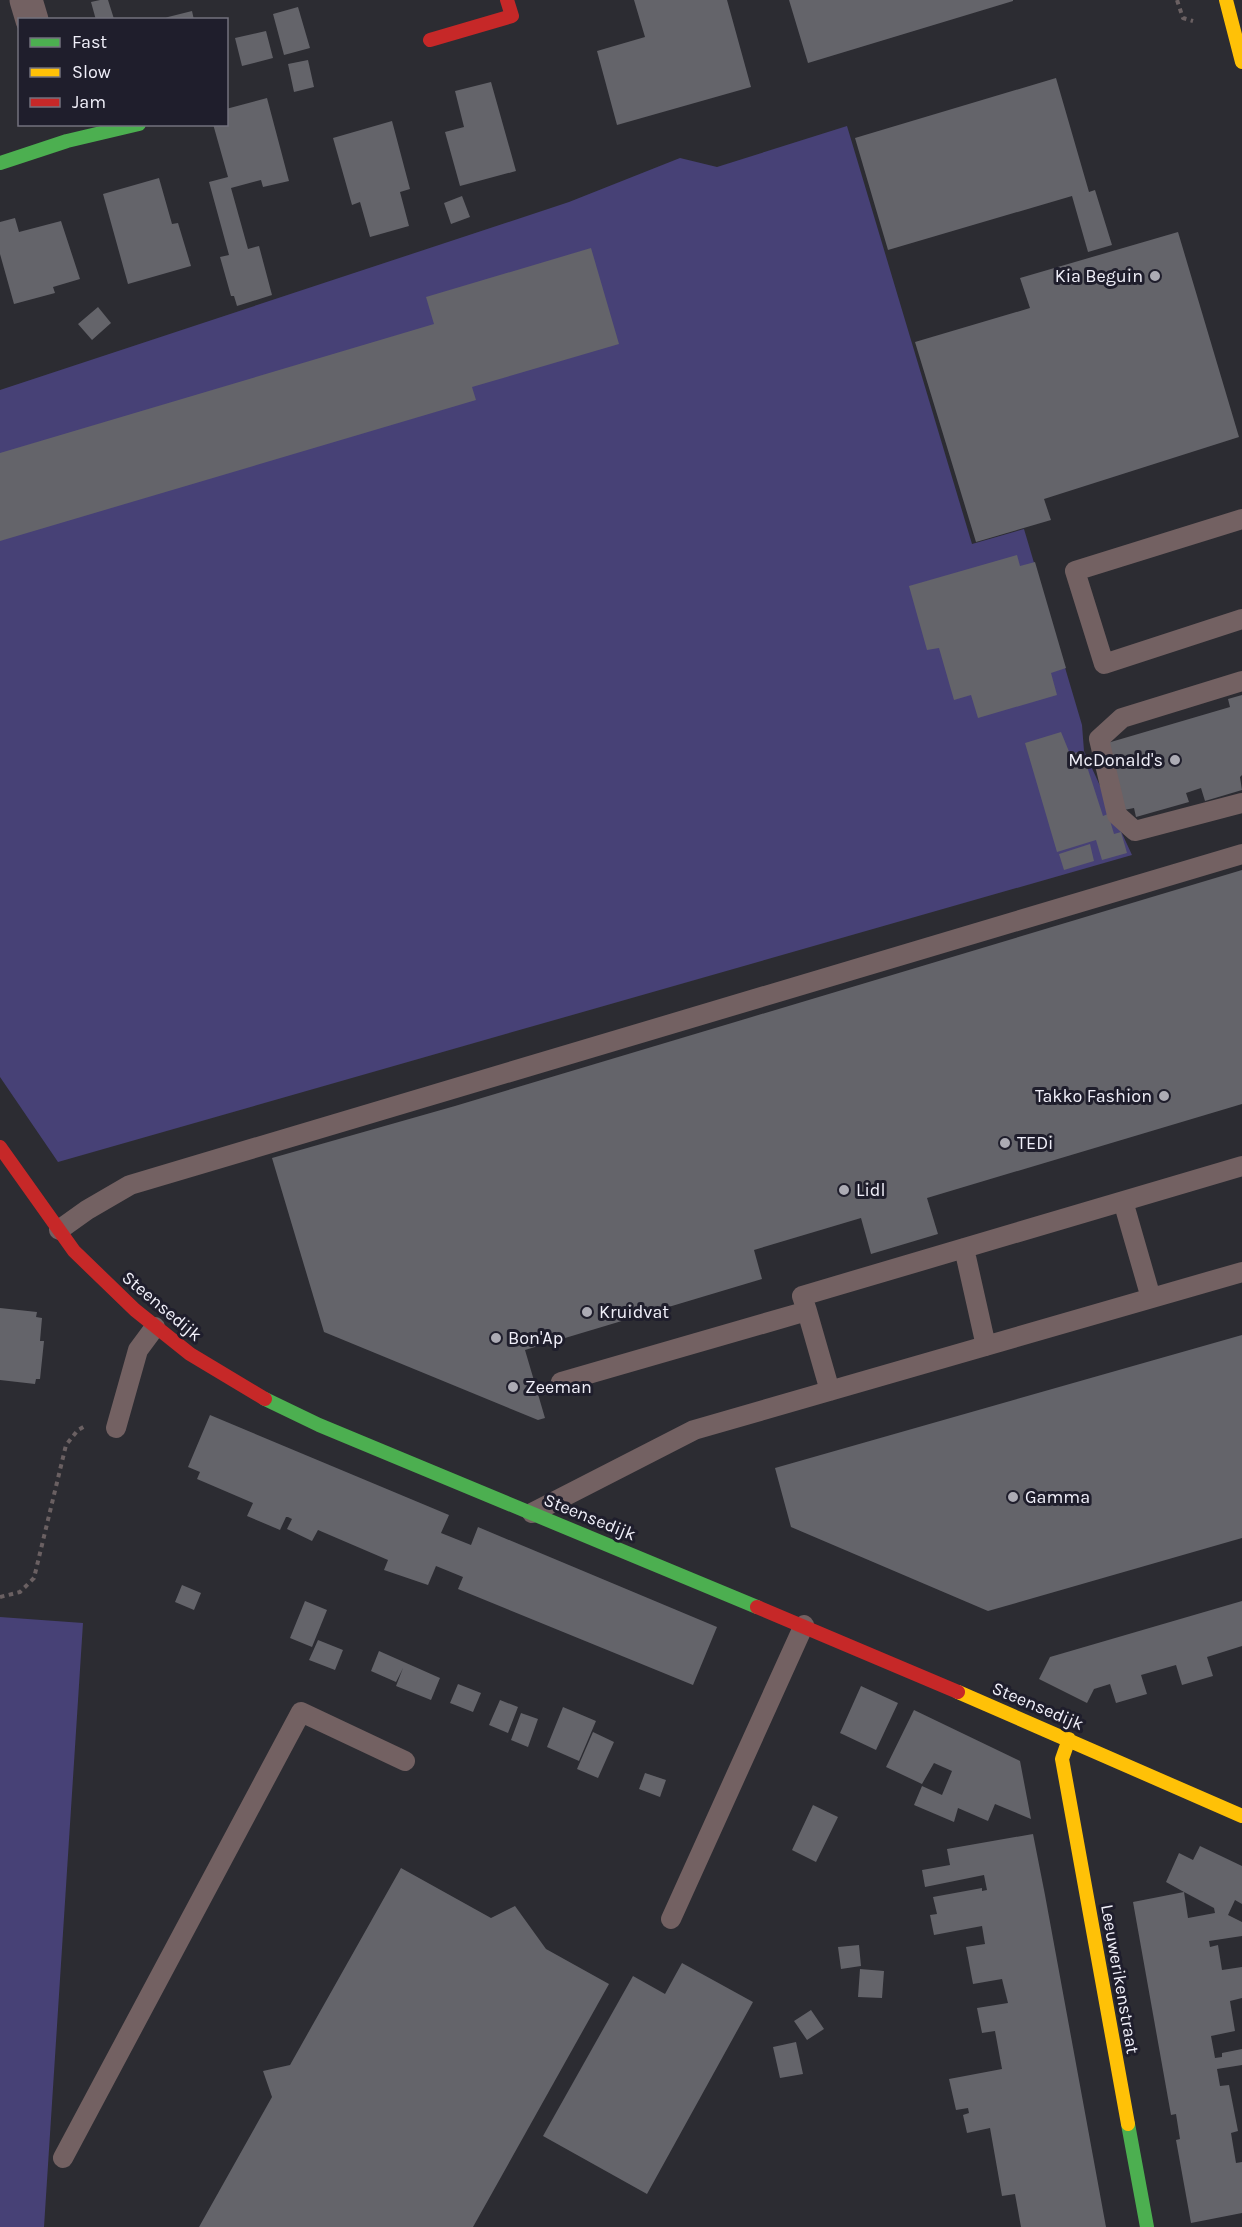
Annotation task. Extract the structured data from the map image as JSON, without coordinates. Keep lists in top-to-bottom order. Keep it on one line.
{"streets":{"street":["Steensedijk","Leeuwerikenstraat"]},"crossings":[["Steensedijk","Leeuwerikenstraat"]],"places":["Kia Beguin","McDonald's","Takko Fashion","TEDi","Lidl","Kruidvat","Bon'Ap","Zeeman","Gamma"],"legend":["Fast","Slow","Jam"]}
